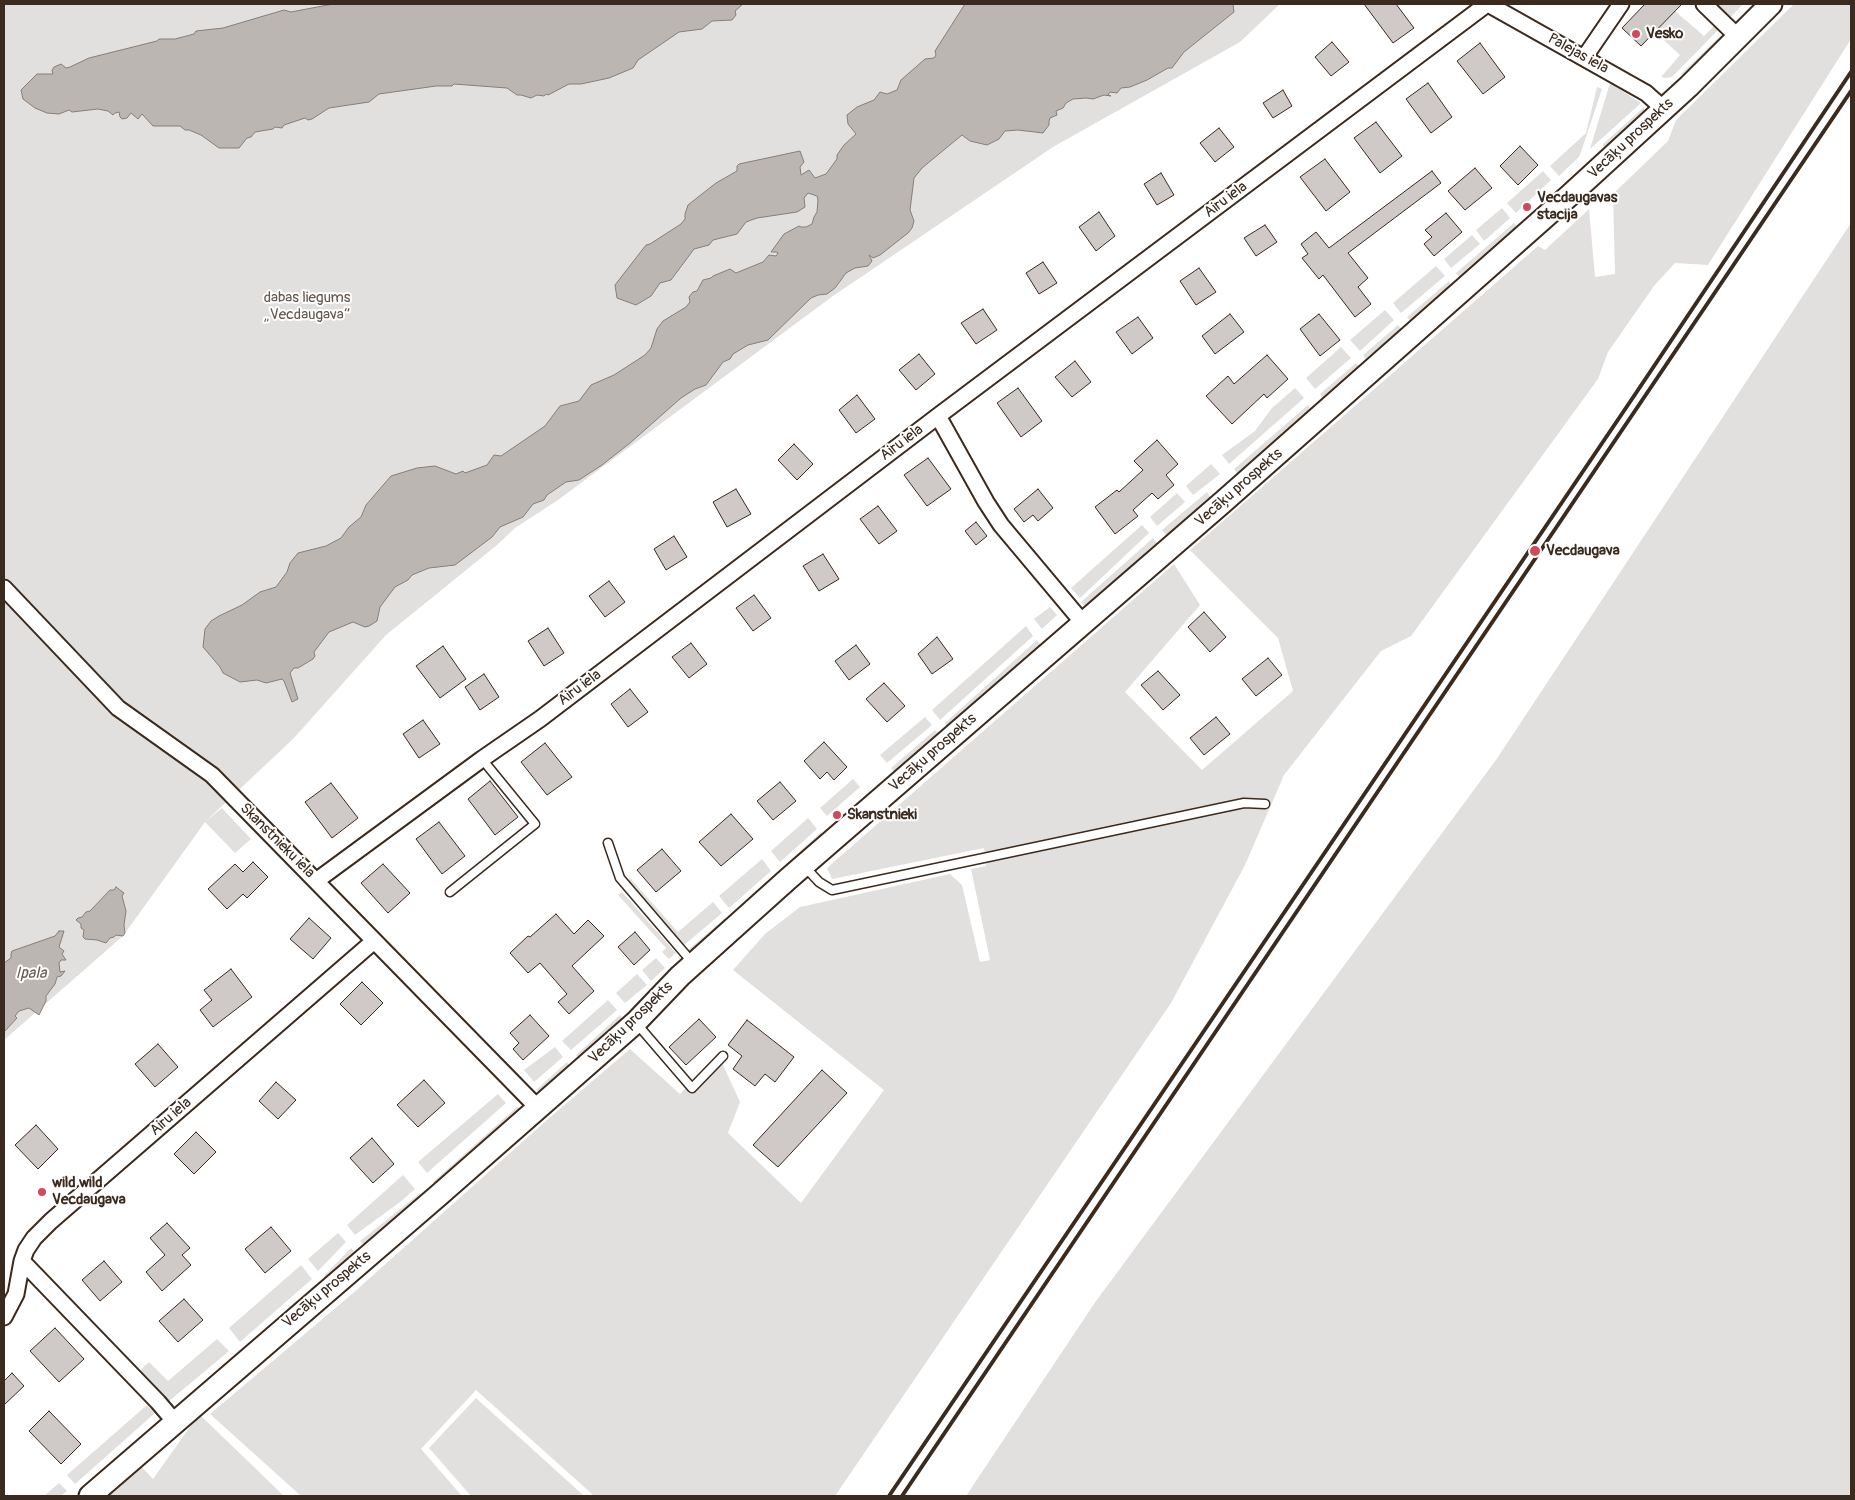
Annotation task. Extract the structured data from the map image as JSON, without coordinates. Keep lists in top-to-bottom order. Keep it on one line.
{"streets":{"main road":["Vecāķu prospekts"],"street":["Palejas iela","Airu iela","Skanstnieku iela"]},"crossings":[["Palejas iela","Vecāķu prospekts"],["Palejas iela","Airu iela"],["Vecāķu prospekts","Skanstnieku iela"],["Airu iela","Skanstnieku iela"]],"water":["Ipala"],"parks":["dabas liegums „Vecdaugava”"],"places":["Vesko","Vecdaugavas stacija","Vecdaugava","Skanstnieki","wild wild Vecdaugava"]}
